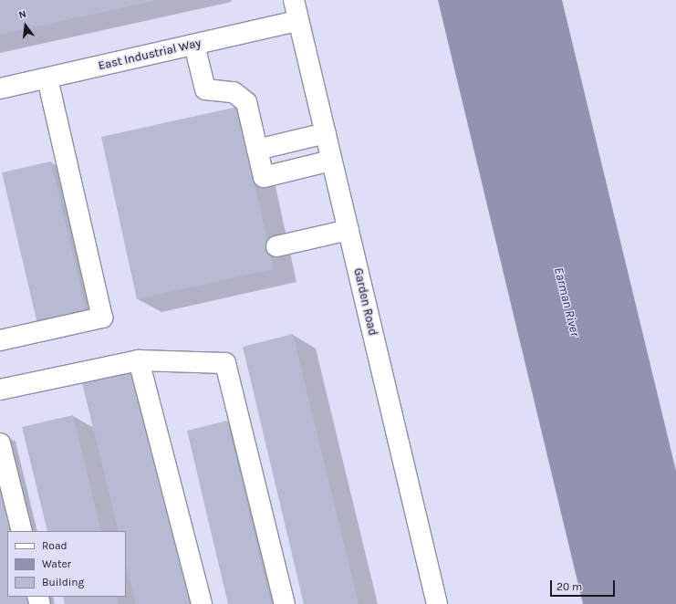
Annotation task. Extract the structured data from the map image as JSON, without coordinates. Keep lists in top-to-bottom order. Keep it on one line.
{"streets":{"street":["East Industrial Way","Garden Road"]},"crossings":[["East Industrial Way","Garden Road"]],"water":["Earman River"],"legend":["Road","Water","Building"],"scale_bar":"20 m","north":"top"}
